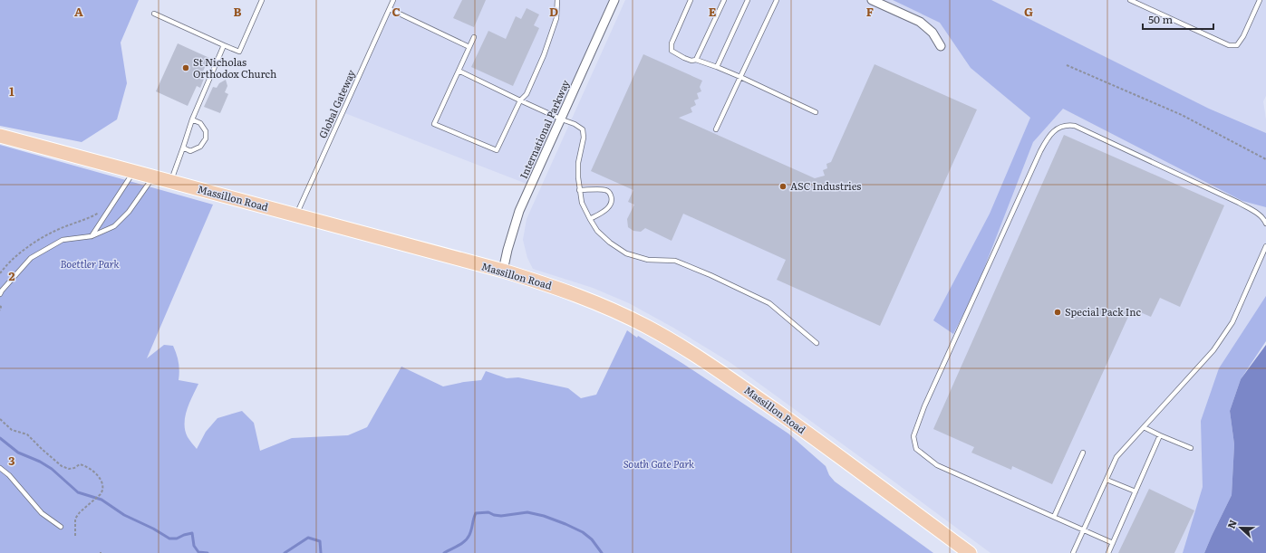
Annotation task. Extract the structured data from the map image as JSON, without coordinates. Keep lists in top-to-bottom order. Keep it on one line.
{"streets":{"main road":["Massillon Road"],"street":["International Parkway"],"lane":["Global Gateway"]},"crossings":[["Global Gateway","Massillon Road"],["International Parkway","Massillon Road"]],"parks":["Boettler Park","South Gate Park"],"places":["St Nicholas Orthodox Church","ASC Industries","Special Pack Inc"],"scale_bar":"50 m","north":"left","grid":{"columns":["A","B","C","D","E","F","G"],"rows":["1","2","3"]}}
